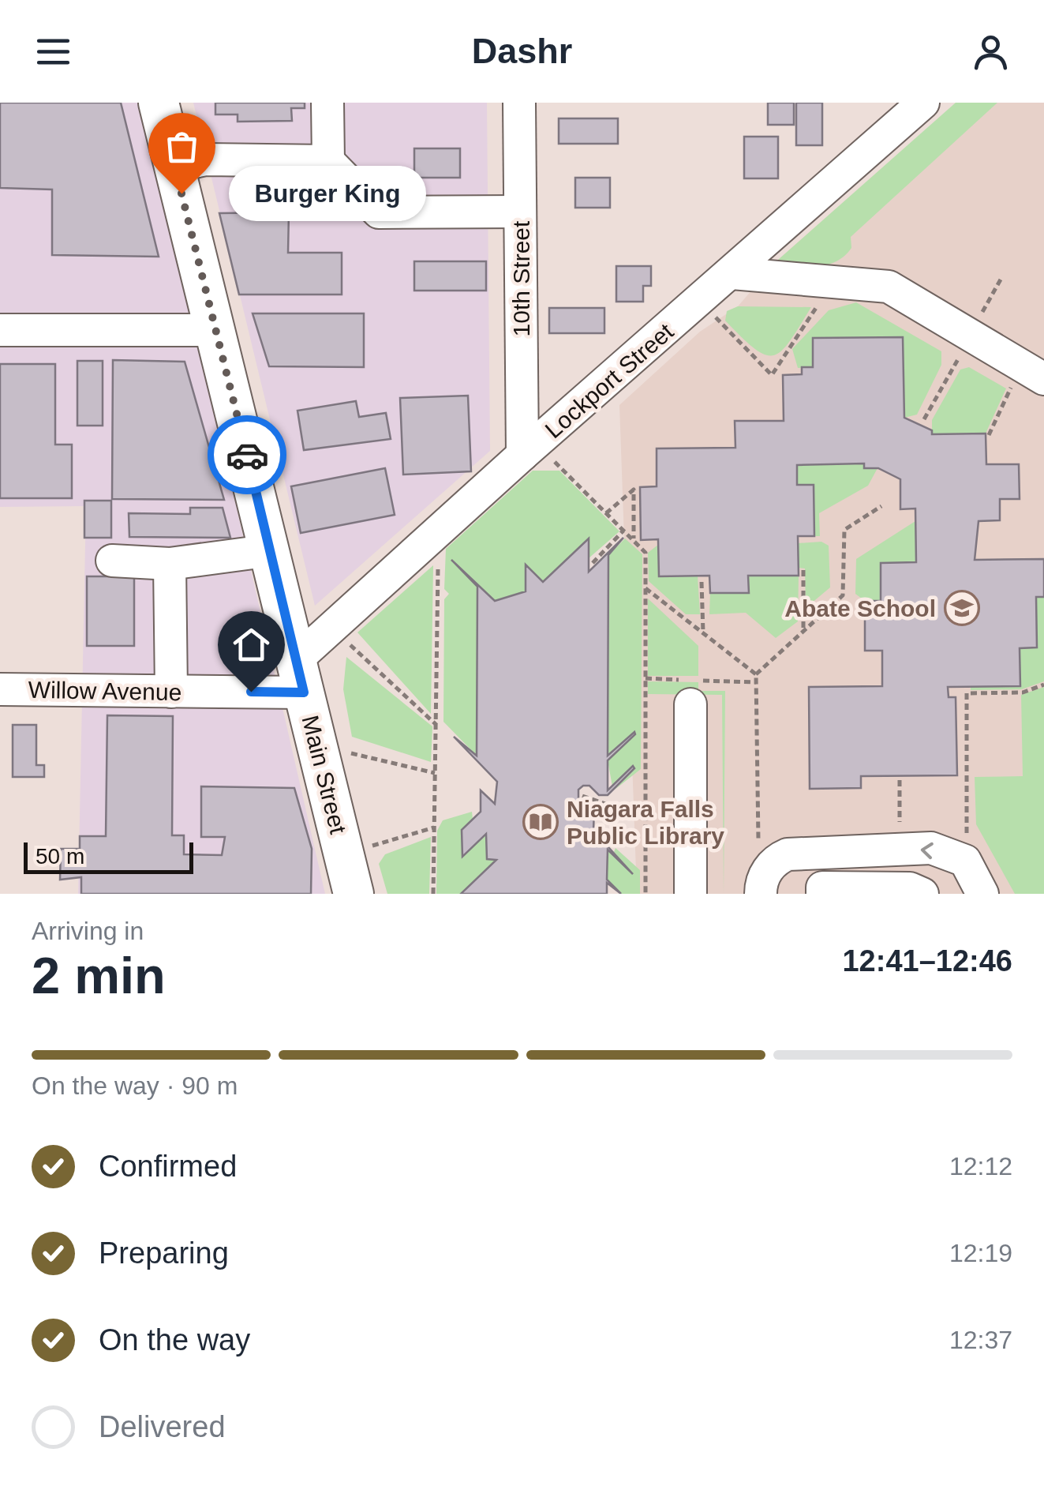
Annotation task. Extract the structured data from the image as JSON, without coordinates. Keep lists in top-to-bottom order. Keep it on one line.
{"streets":{"main road":["Main Street"],"street":["10th Street","Lockport Street","Willow Avenue"]},"crossings":[["10th Street","Lockport Street"],["Lockport Street","Willow Avenue"],["Lockport Street","Main Street"],["Willow Avenue","Main Street"]],"places":{"other":["Burger King"],"school or university":["Abate School"],"library":["Niagara Falls Public Library"]},"scale_bar":"50 m","page":{"header":"Dashr","bubble":"Burger King","scale":"50 m","heading":["2 min","Arriving in","12:41–12:46"],"bar":"On the way · 90 m","list":[["Confirmed","12:12"],["Preparing","12:19"],["On the way","12:37"],"Delivered"]}}
